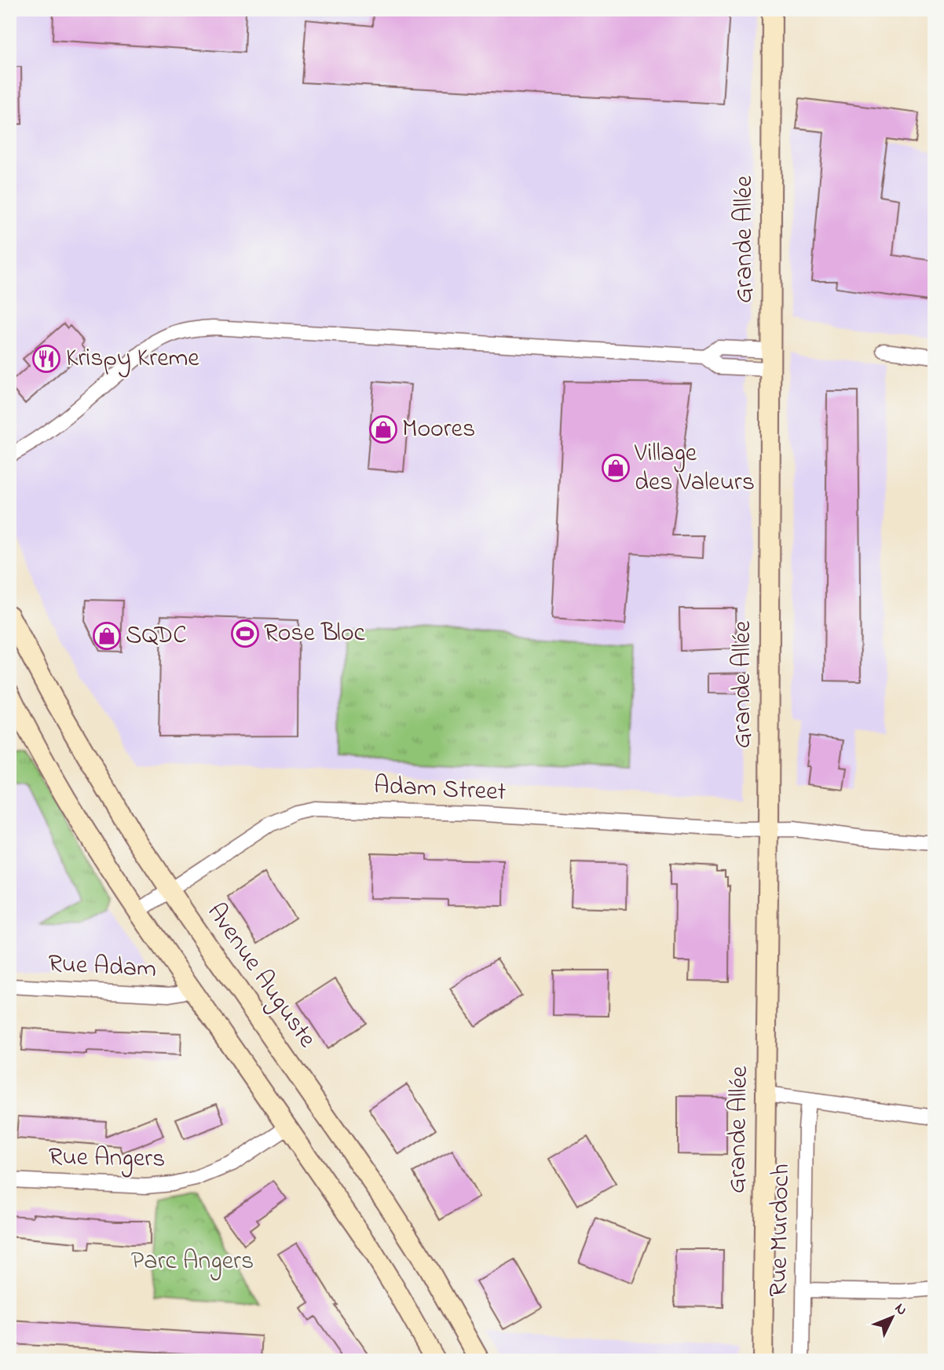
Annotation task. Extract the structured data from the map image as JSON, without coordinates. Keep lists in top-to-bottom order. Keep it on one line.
{"streets":{"main road":["Grande Allée","Avenue Auguste"],"street":["Adam Street","Rue Adam","Rue Angers","Rue Murdoch"]},"crossings":[["Grande Allée","Adam Street"],["Adam Street","Avenue Auguste"]],"parks":["Parc Angers"],"places":{"restaurant":["Krispy Kreme"],"shop":["Moores","Village des Valeurs","SQDC"],"sports":["Rose Bloc"]},"north":"top right"}
